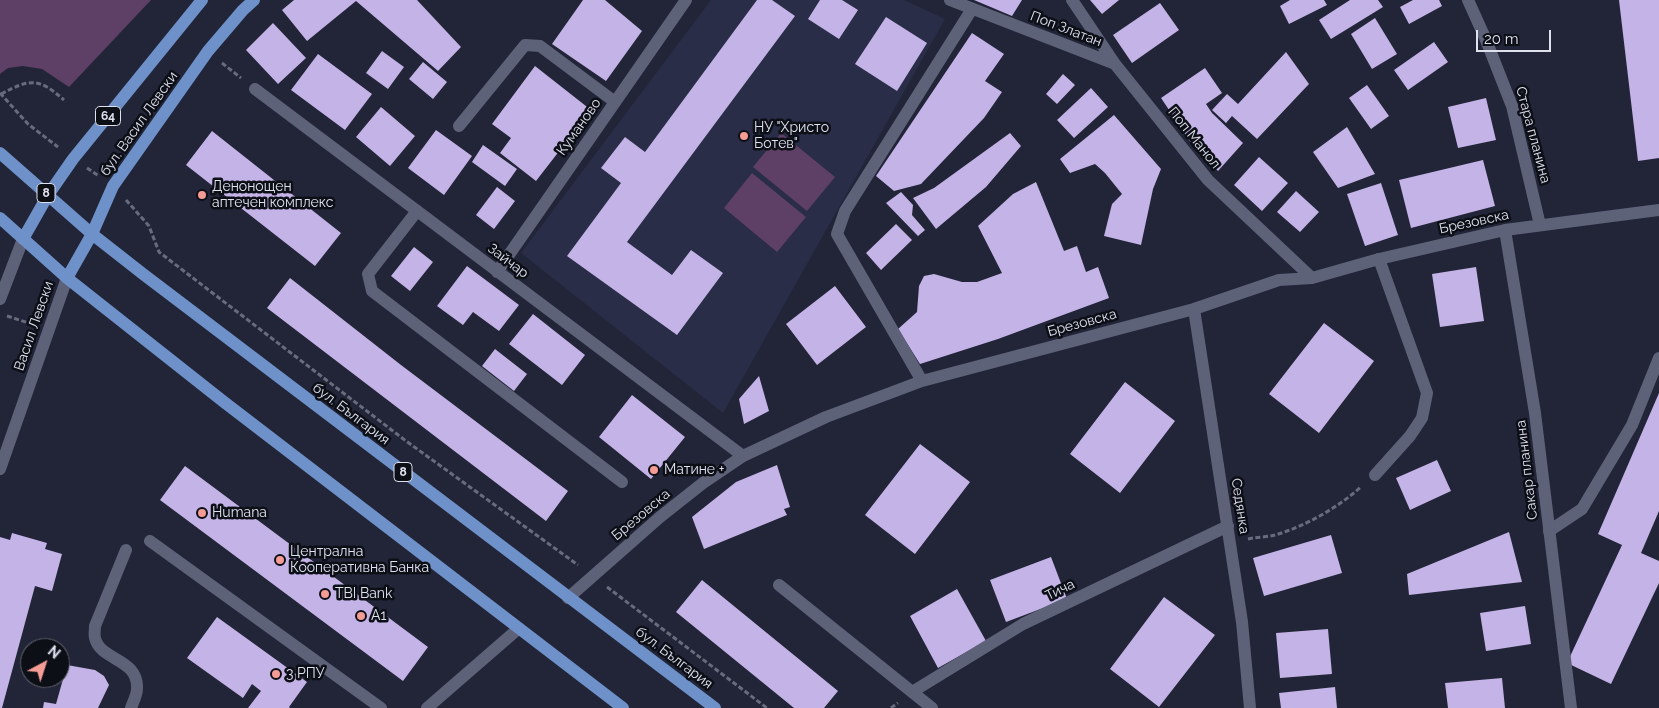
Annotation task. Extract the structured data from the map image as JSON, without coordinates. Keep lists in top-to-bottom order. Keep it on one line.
{"streets":{"main road":["64","бул. Васил Левски","8","бул. България"],"street":["Поп Златан","Куманово","Стара планина","Поп Манол","Брезовска","Зайчар","Васил Левски","Сакар планина","Седянка","Тича"]},"crossings":[["Поп Златан","Поп Манол"],["бул. Васил Левски","Васил Левски"],["бул. Васил Левски","бул. България"],["Куманово","Зайчар"],["Стара планина","Брезовска"],["Поп Манол","Брезовска"],["Брезовска","Зайчар"],["Брезовска","бул. България"],["Брезовска","Сакар планина"],["Брезовска","Седянка"],["Седянка","Тича"]],"places":["НУ \"Христо Ботев\"","Денонощен аптечен комплекс","Матине +","Humana","Централна Кооперативна Банка","TBI Bank","A1","3 РПУ"],"scale_bar":"20 m","north":"top right"}
